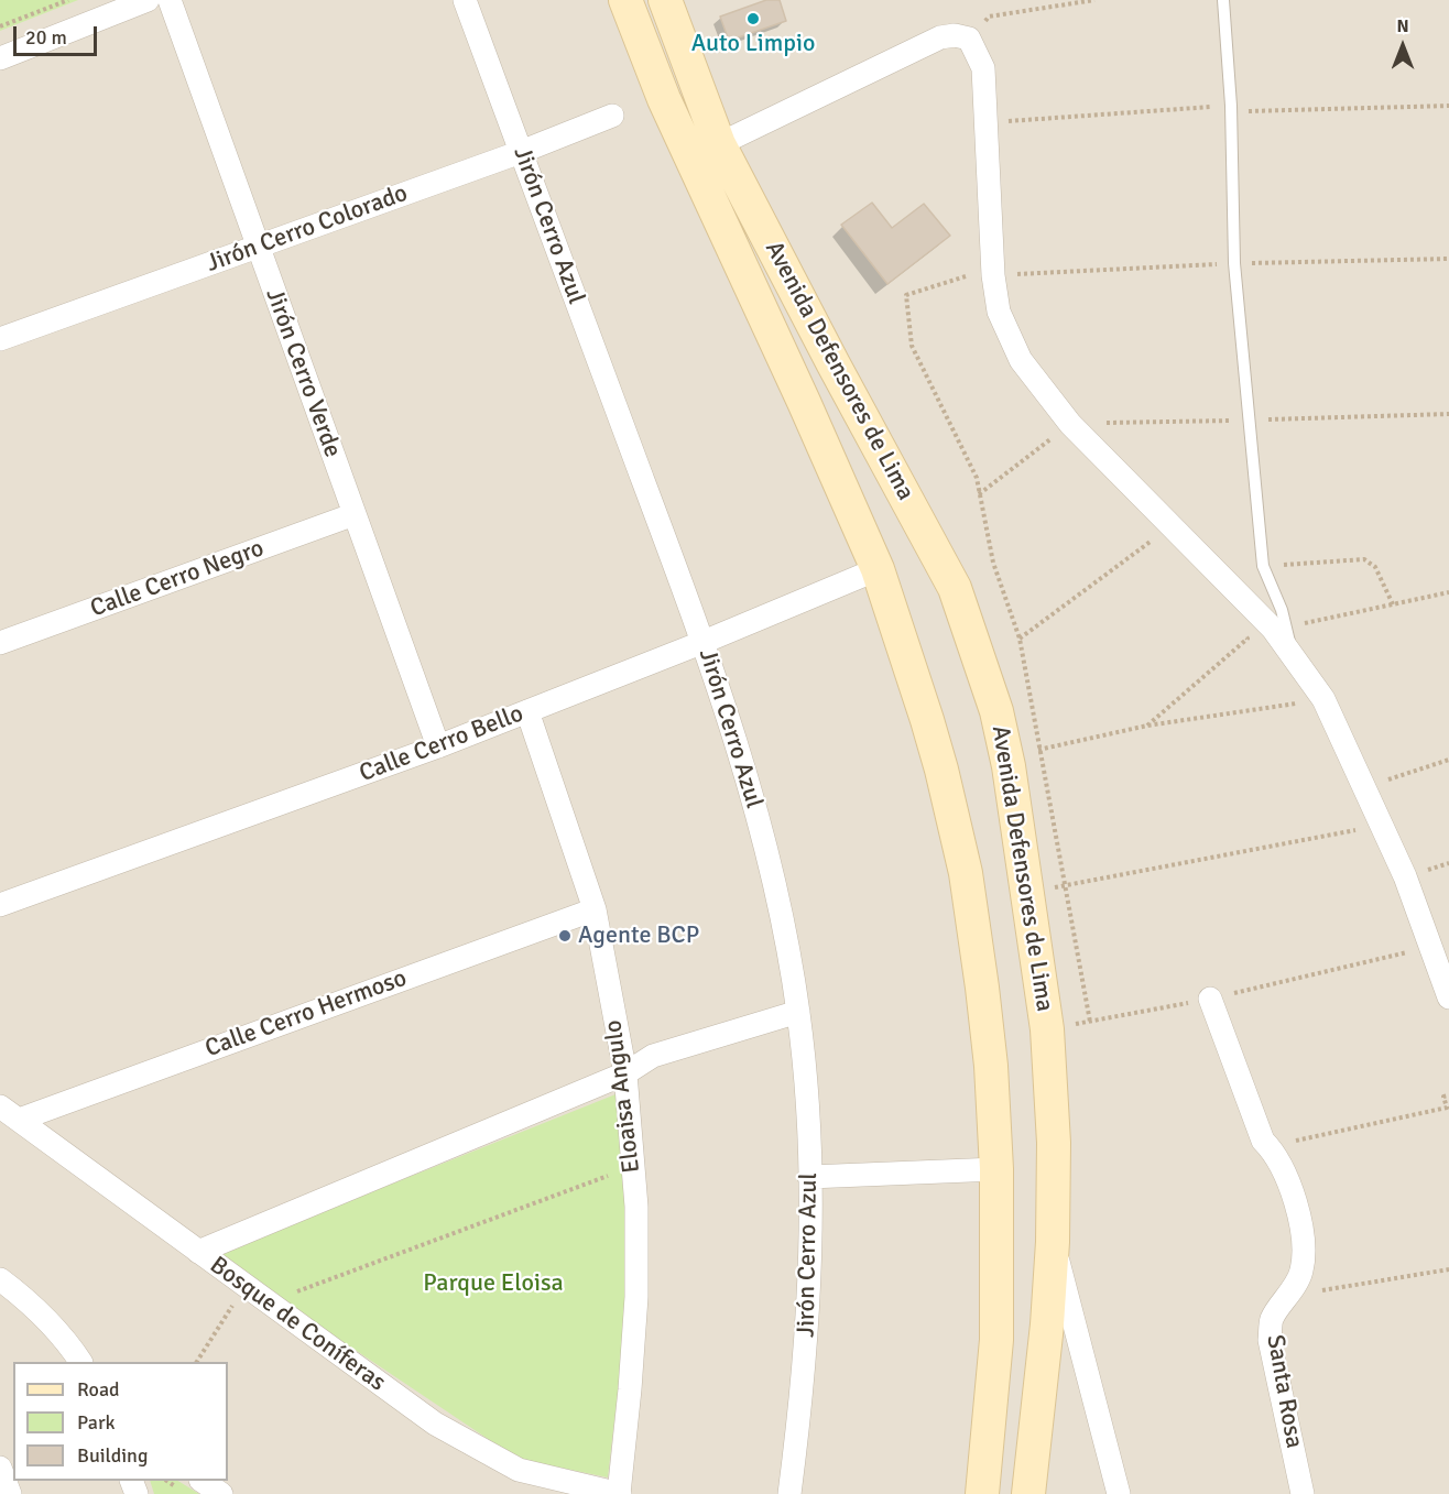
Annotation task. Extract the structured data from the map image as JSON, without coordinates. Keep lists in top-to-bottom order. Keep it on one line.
{"streets":{"main road":["Avenida Defensores de Lima"],"street":["Jirón Cerro Azul","Jirón Cerro Colorado","Jirón Cerro Verde","Calle Cerro Negro","Calle Cerro Bello","Calle Cerro Hermoso","Eloaisa Angulo","Bosque de Coníferas","Santa Rosa"]},"crossings":[["Jirón Cerro Azul","Jirón Cerro Colorado"],["Jirón Cerro Azul","Calle Cerro Bello"],["Jirón Cerro Colorado","Jirón Cerro Verde"],["Avenida Defensores de Lima","Calle Cerro Bello"],["Jirón Cerro Verde","Calle Cerro Negro"],["Jirón Cerro Verde","Calle Cerro Bello"],["Calle Cerro Bello","Eloaisa Angulo"],["Calle Cerro Hermoso","Eloaisa Angulo"],["Calle Cerro Hermoso","Bosque de Coníferas"],["Eloaisa Angulo","Bosque de Coníferas"]],"parks":["Parque Eloisa"],"places":["Auto Limpio","Agente BCP"],"legend":["Road","Park","Building"],"scale_bar":"20 m","north":"top"}
